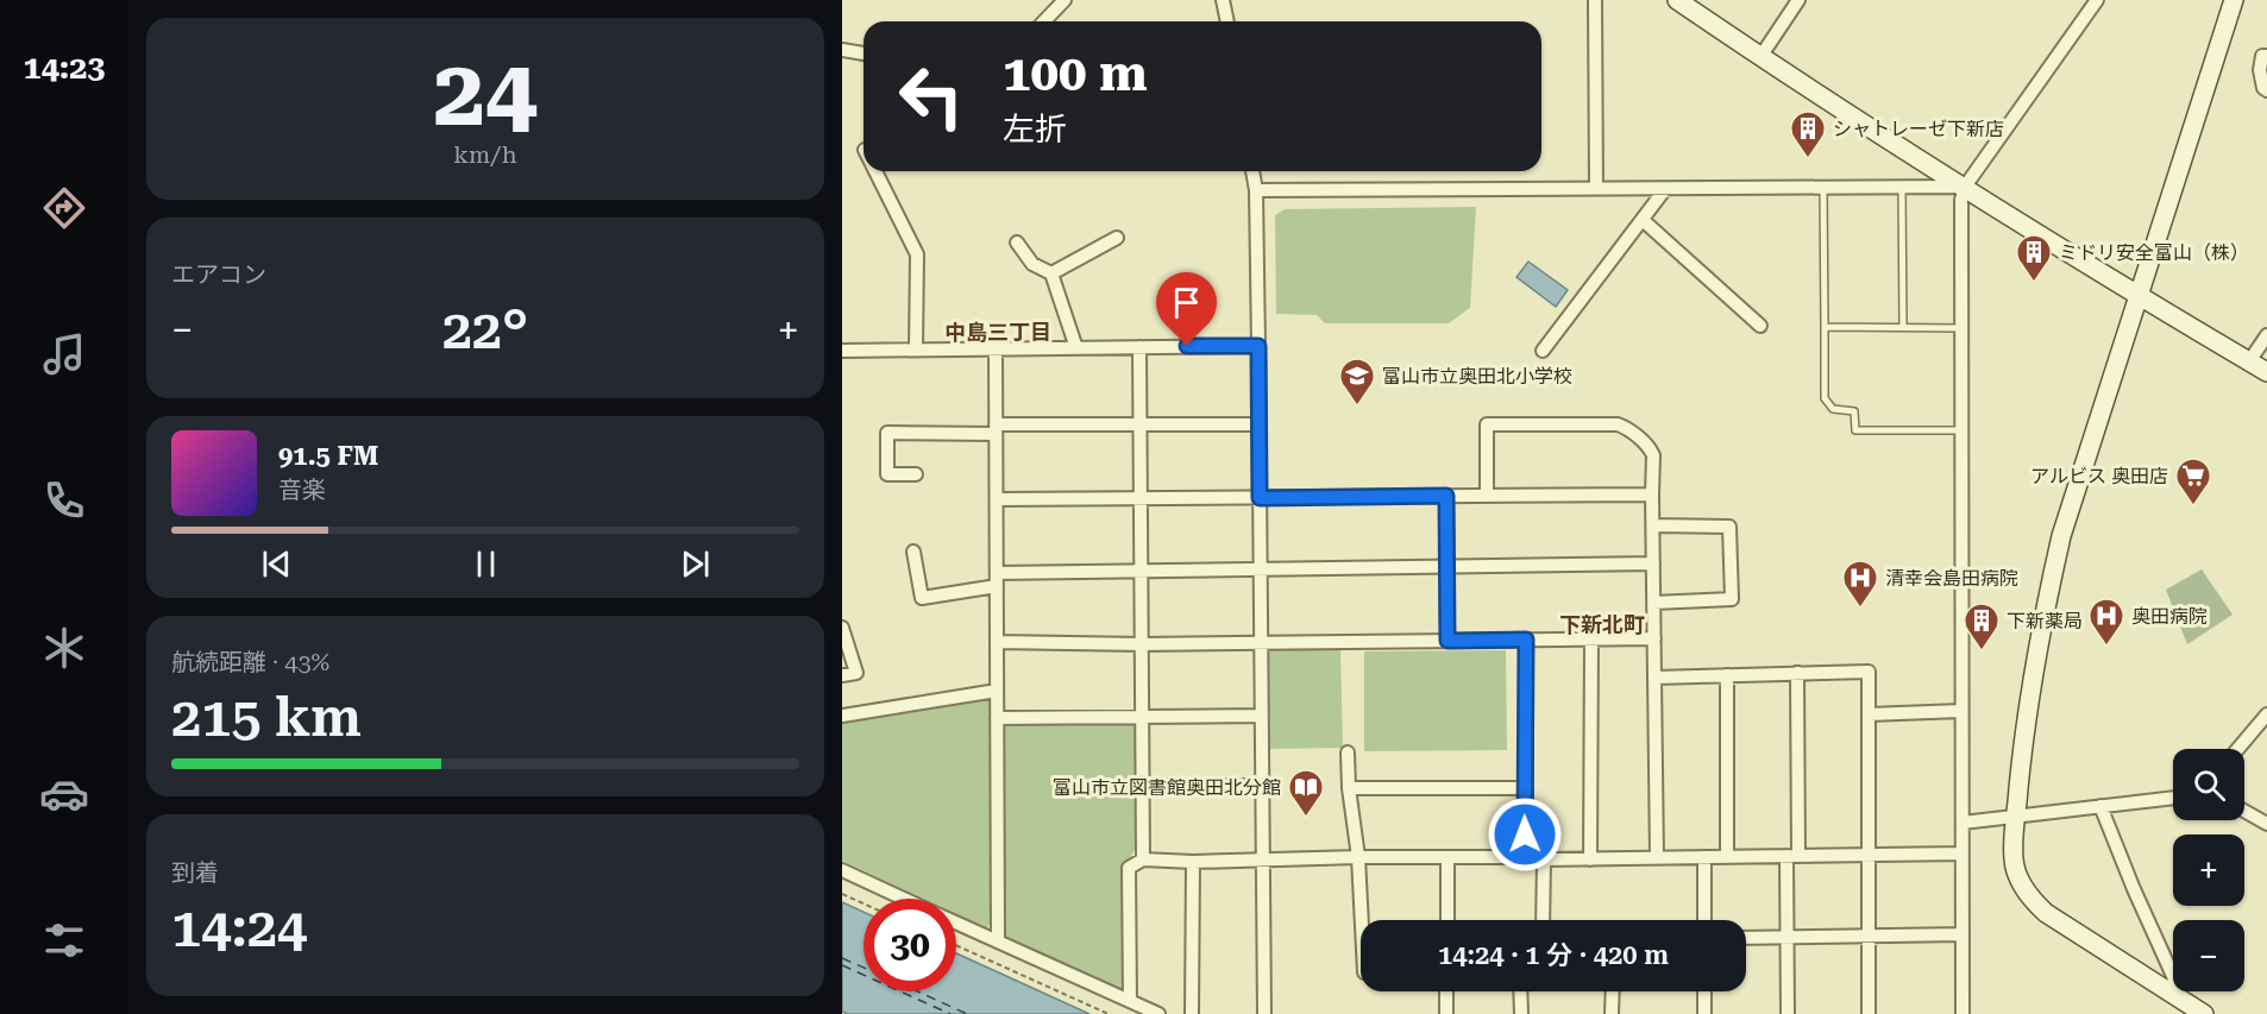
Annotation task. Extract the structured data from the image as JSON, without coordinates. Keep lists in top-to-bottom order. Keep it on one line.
{"districts":["中島三丁目","下新北町"],"places":{"building":["シャトレーゼ下新店","ミドリ安全富山（株）","下新薬局"],"school or university":["富山市立奥田北小学校"],"supermarket":["アルビス 奥田店"],"hospital":["清幸会島田病院","奥田病院"],"library":["富山市立図書館奥田北分館"]},"page":{"tabs":"14:23","tile":[["24","km/h"],"エアコン",["航続距離 · 43%","215 km"],["到着","14:24"]],"turn":["100 m","左折"],"heat":["−","22°","+"],"song":["91.5 FM","音楽"],"map_buttons":["+","−"],"limit":"30","trip":"14:24 · 1 分 · 420 m"}}
